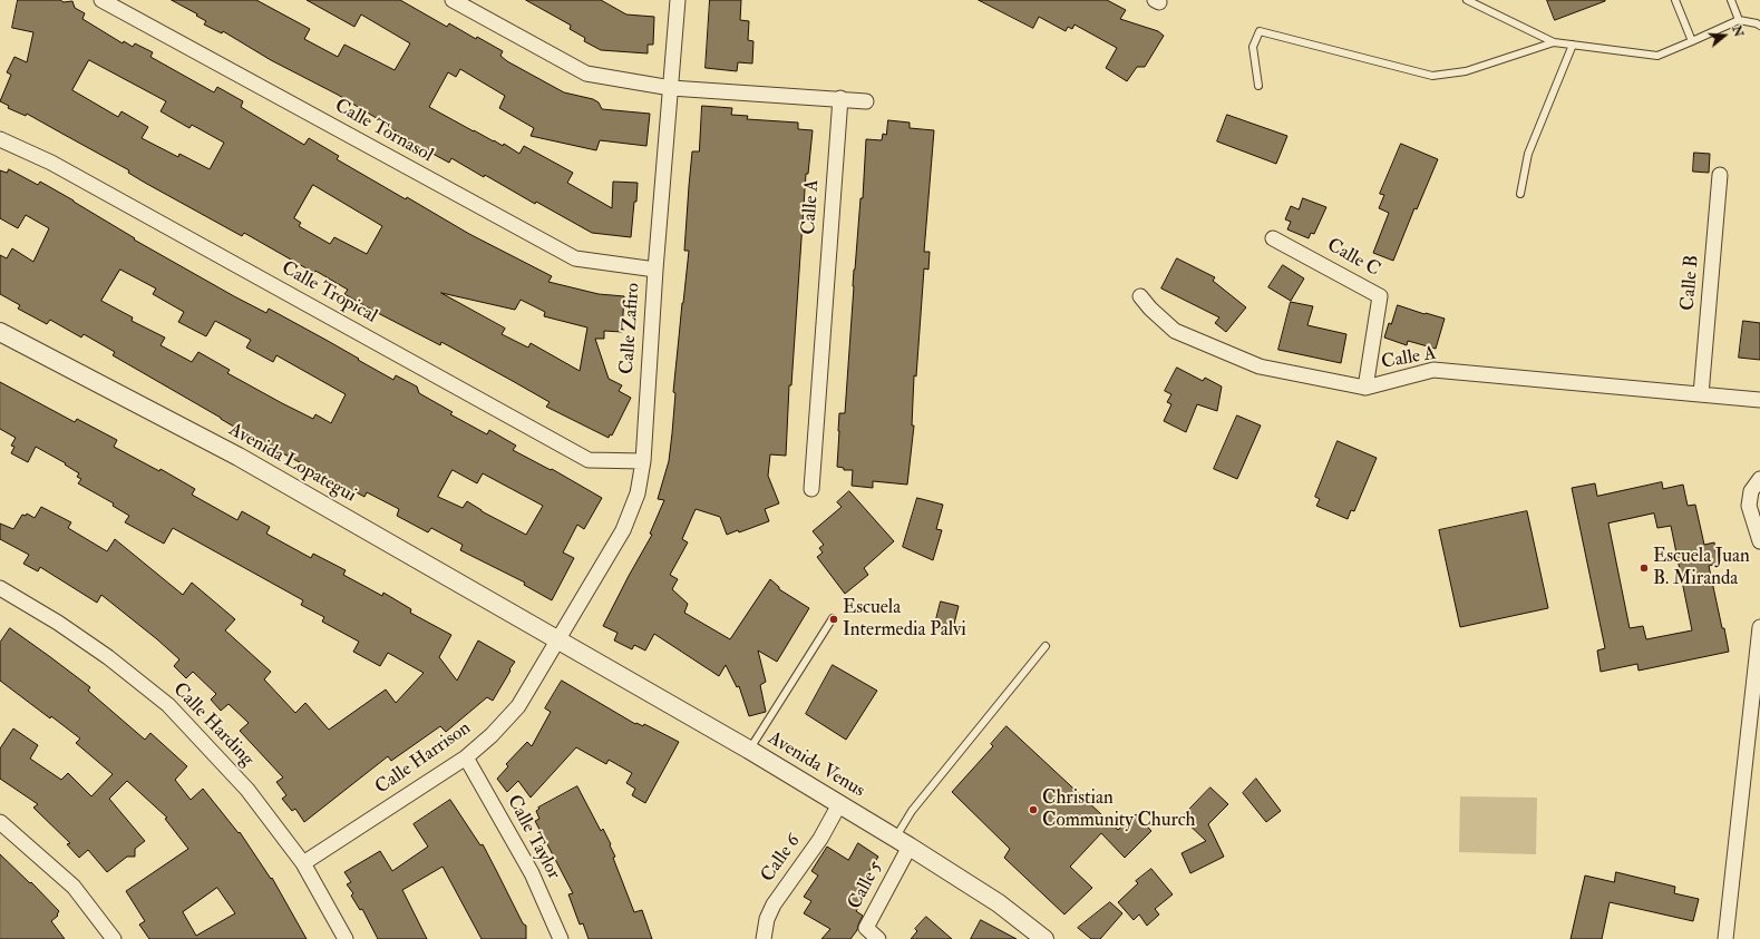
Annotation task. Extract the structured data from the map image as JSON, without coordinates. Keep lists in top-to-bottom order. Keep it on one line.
{"streets":{"street":["Calle Tornasol","Calle A","Calle C","Calle B","Calle Tropical","Calle Zafiro","Avenida Lopategui","Calle Harding","Calle Harrison","Avenida Venus","Calle Taylor","Calle 6","Calle 5"]},"crossings":[["Calle Tornasol","Calle Zafiro"],["Calle A","Calle C"],["Calle A","Calle B"],["Calle Tropical","Calle Zafiro"],["Calle Zafiro","Avenida Lopategui"],["Calle Zafiro","Calle Harrison"],["Calle Zafiro","Avenida Venus"],["Avenida Lopategui","Calle Harrison"],["Avenida Lopategui","Avenida Venus"],["Calle Harding","Calle Harrison"],["Calle Harrison","Avenida Venus"],["Calle Harrison","Calle Taylor"],["Avenida Venus","Calle 6"],["Avenida Venus","Calle 5"]],"places":["Escuela Juan B. Miranda","Escuela Intermedia Palvi","Christian Community Church"],"north":"right"}
